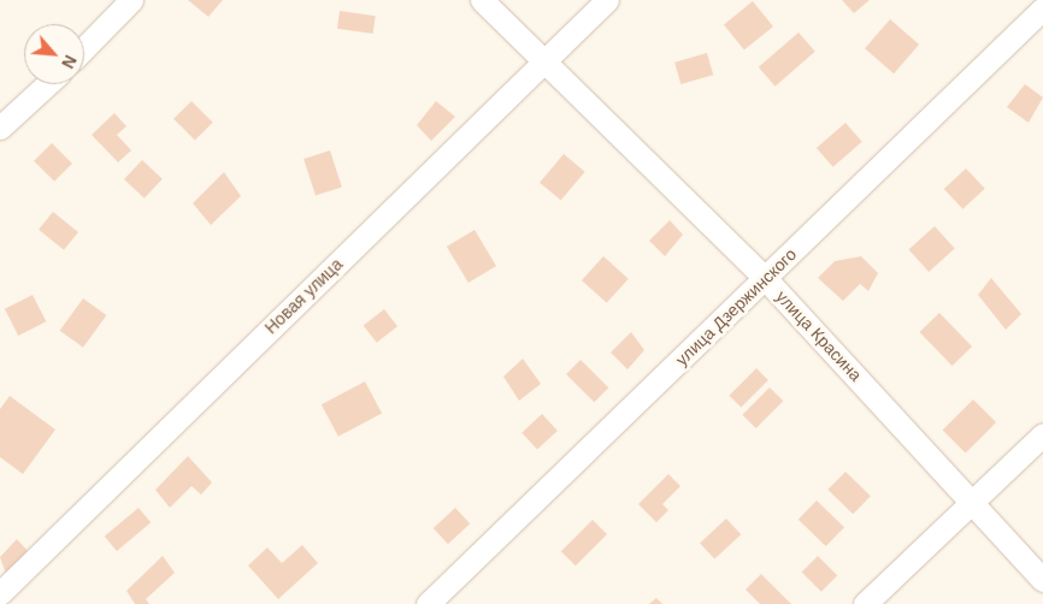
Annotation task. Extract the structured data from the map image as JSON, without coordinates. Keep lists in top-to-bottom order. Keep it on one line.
{"streets":{"street":["Новая улица","улица Дзержинского","улица Красина"]},"crossings":[["Новая улица","улица Красина"],["улица Дзержинского","улица Красина"]],"north":"bottom right"}
